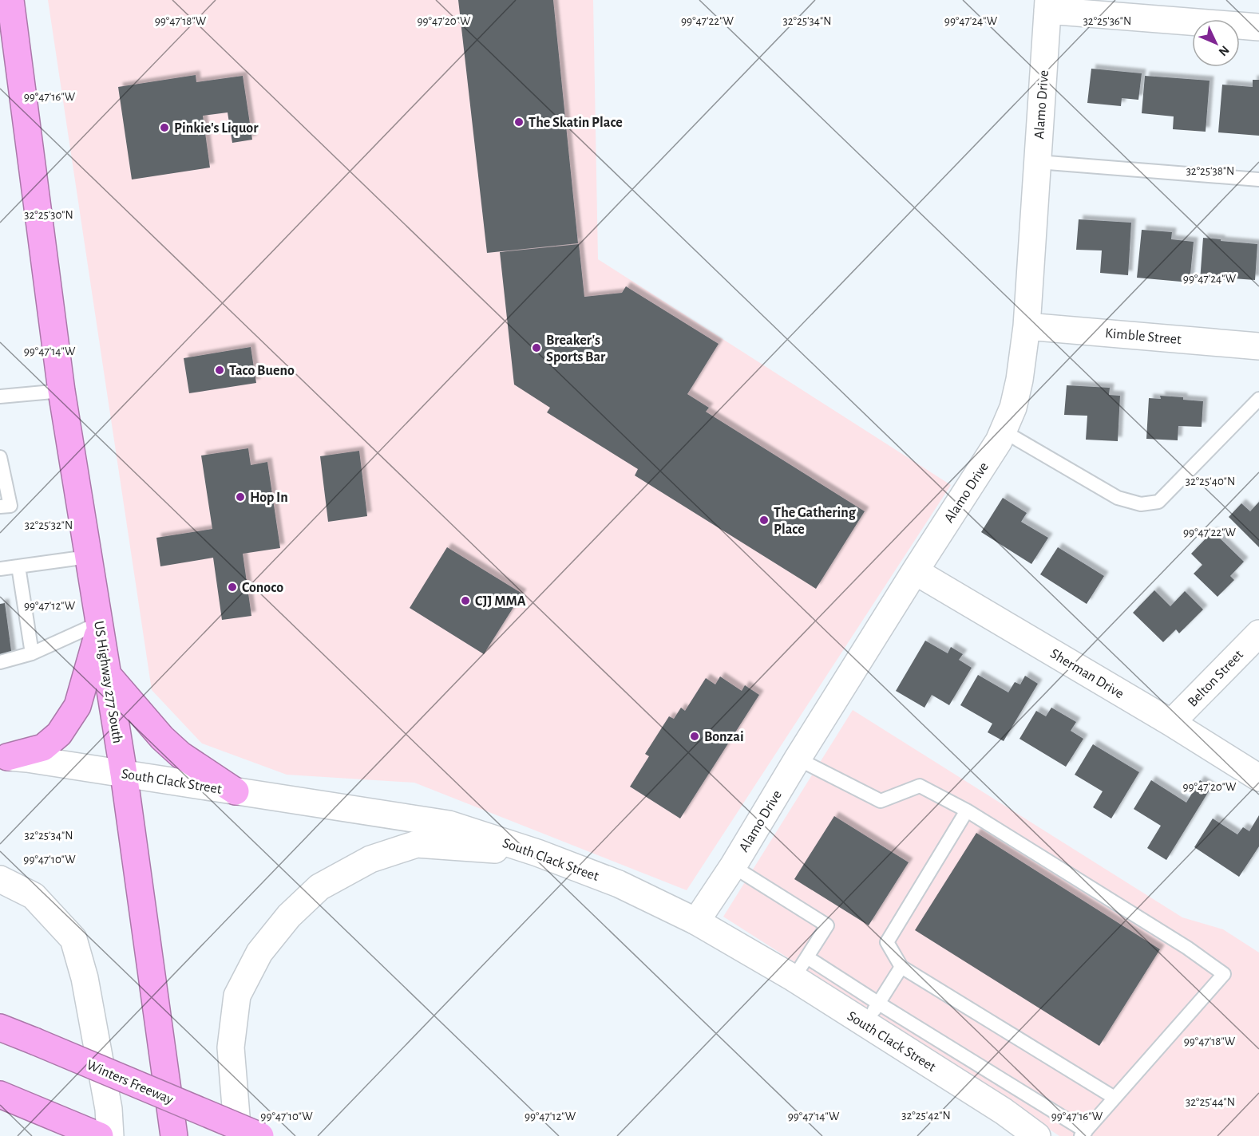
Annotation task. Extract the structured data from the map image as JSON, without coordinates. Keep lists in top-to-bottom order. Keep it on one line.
{"streets":{"highway":["US Highway 277 South","Winters Freeway"],"street":["Alamo Drive","Kimble Street","Sherman Drive","Belton Street","South Clack Street"]},"crossings":[["Alamo Drive","Kimble Street"],["Alamo Drive","Sherman Drive"],["Alamo Drive","South Clack Street"],["Sherman Drive","Belton Street"],["US Highway 277 South","South Clack Street"]],"places":["The Skatin Place","Pinkie's Liquor","Breaker's Sports Bar","Taco Bueno","Hop In","The Gathering Place","Conoco","CJJ MMA","Bonzai"],"north":"bottom right","coordinates":["99°47'18\"W","99°47'20\"W","99°47'22\"W","99°47'24\"W","32°25'34\"N","32°25'36\"N","99°47'16\"W","32°25'38\"N","32°25'30\"N","99°47'14\"W","32°25'40\"N","32°25'32\"N","99°47'12\"W","99°47'10\"W","32°25'44\"N","32°25'42\"N"]}
